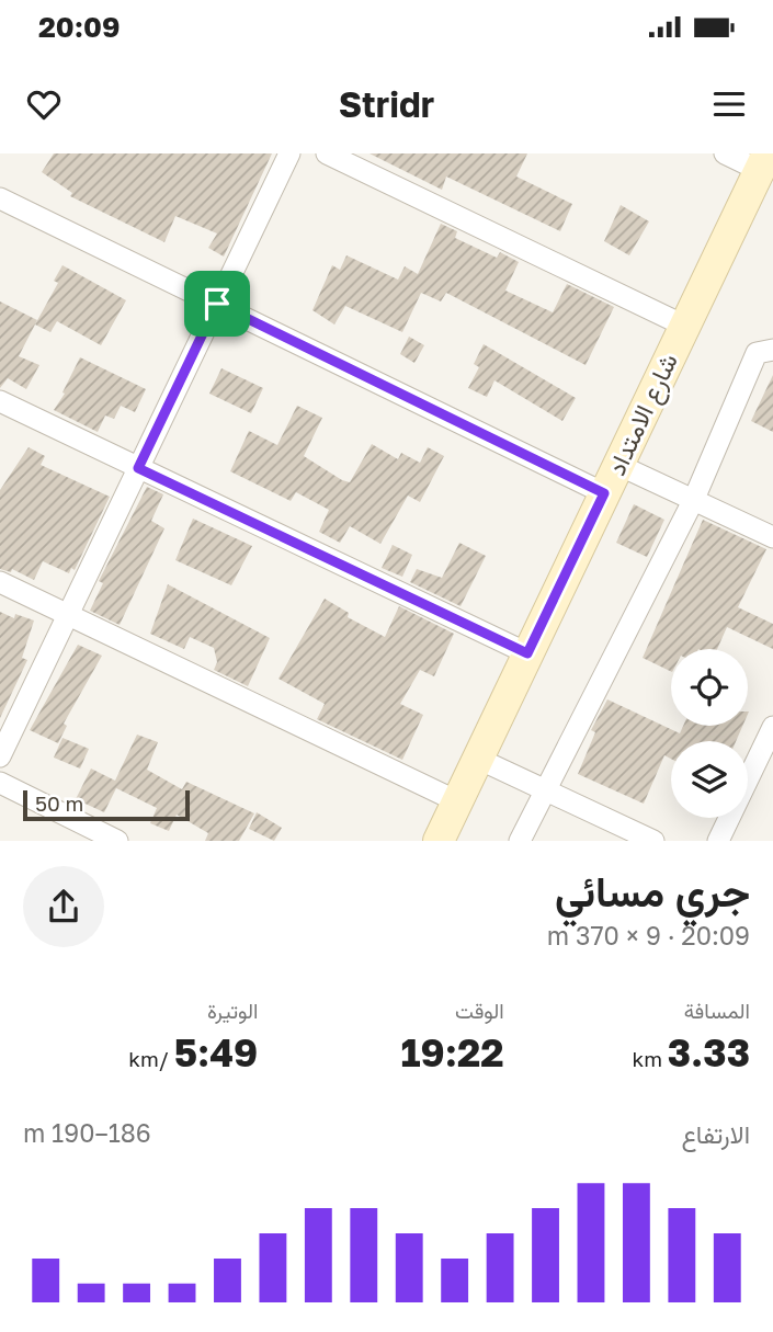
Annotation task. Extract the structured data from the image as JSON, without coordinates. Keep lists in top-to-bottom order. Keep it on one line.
{"streets":{"street":["شارع الامتداد"]},"scale_bar":"50 m","page":{"status":"20:09","header":"Stridr","scale":"50 m","heading":["جري مسائي","20:09 · 9 × 370 m"],"stats":[["المسافة","3.33 km"],["الوقت","19:22"],["الوتيرة","5:49 /km"]],"chart":["الارتفاع","186–190 m"]}}
